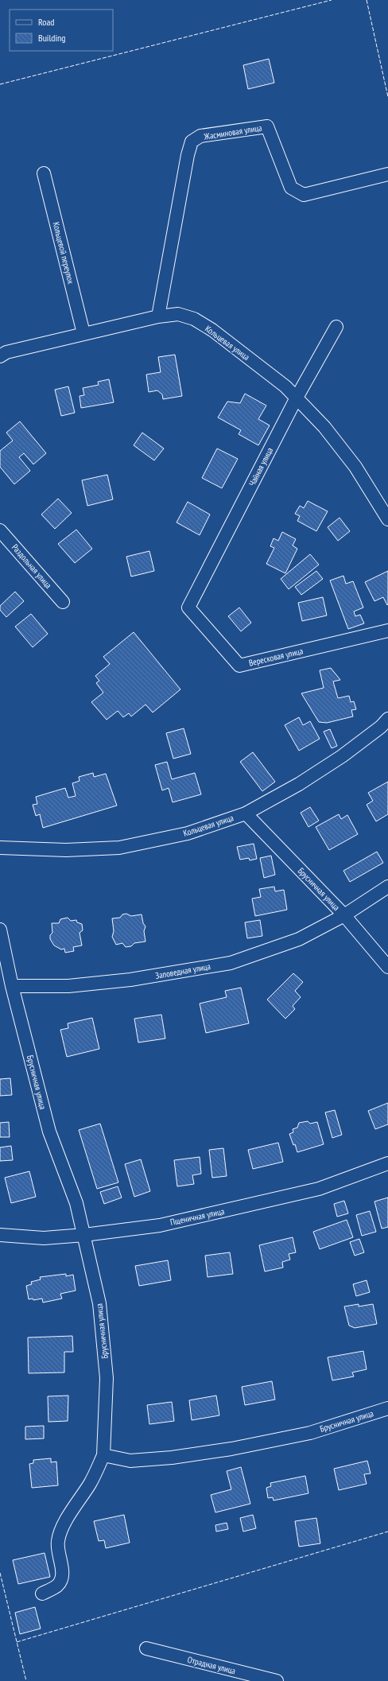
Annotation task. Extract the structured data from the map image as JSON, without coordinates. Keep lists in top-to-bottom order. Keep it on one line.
{"streets":{"street":["Жасминовая улица","Кольцевой переулок","Кольцевая улица","Чайная улица","Раздольная улица","Вересковая улица","Брусничная улица","Заповедная улица","Пщеничная улица","Отрадная улица"]},"crossings":[["Жасминовая улица","Кольцевая улица"],["Кольцевой переулок","Кольцевая улица"],["Кольцевая улица","Чайная улица"],["Кольцевая улица","Брусничная улица"],["Чайная улица","Вересковая улица"],["Брусничная улица","Заповедная улица"],["Брусничная улица","Пщеничная улица"]],"legend":["Road","Building"]}
